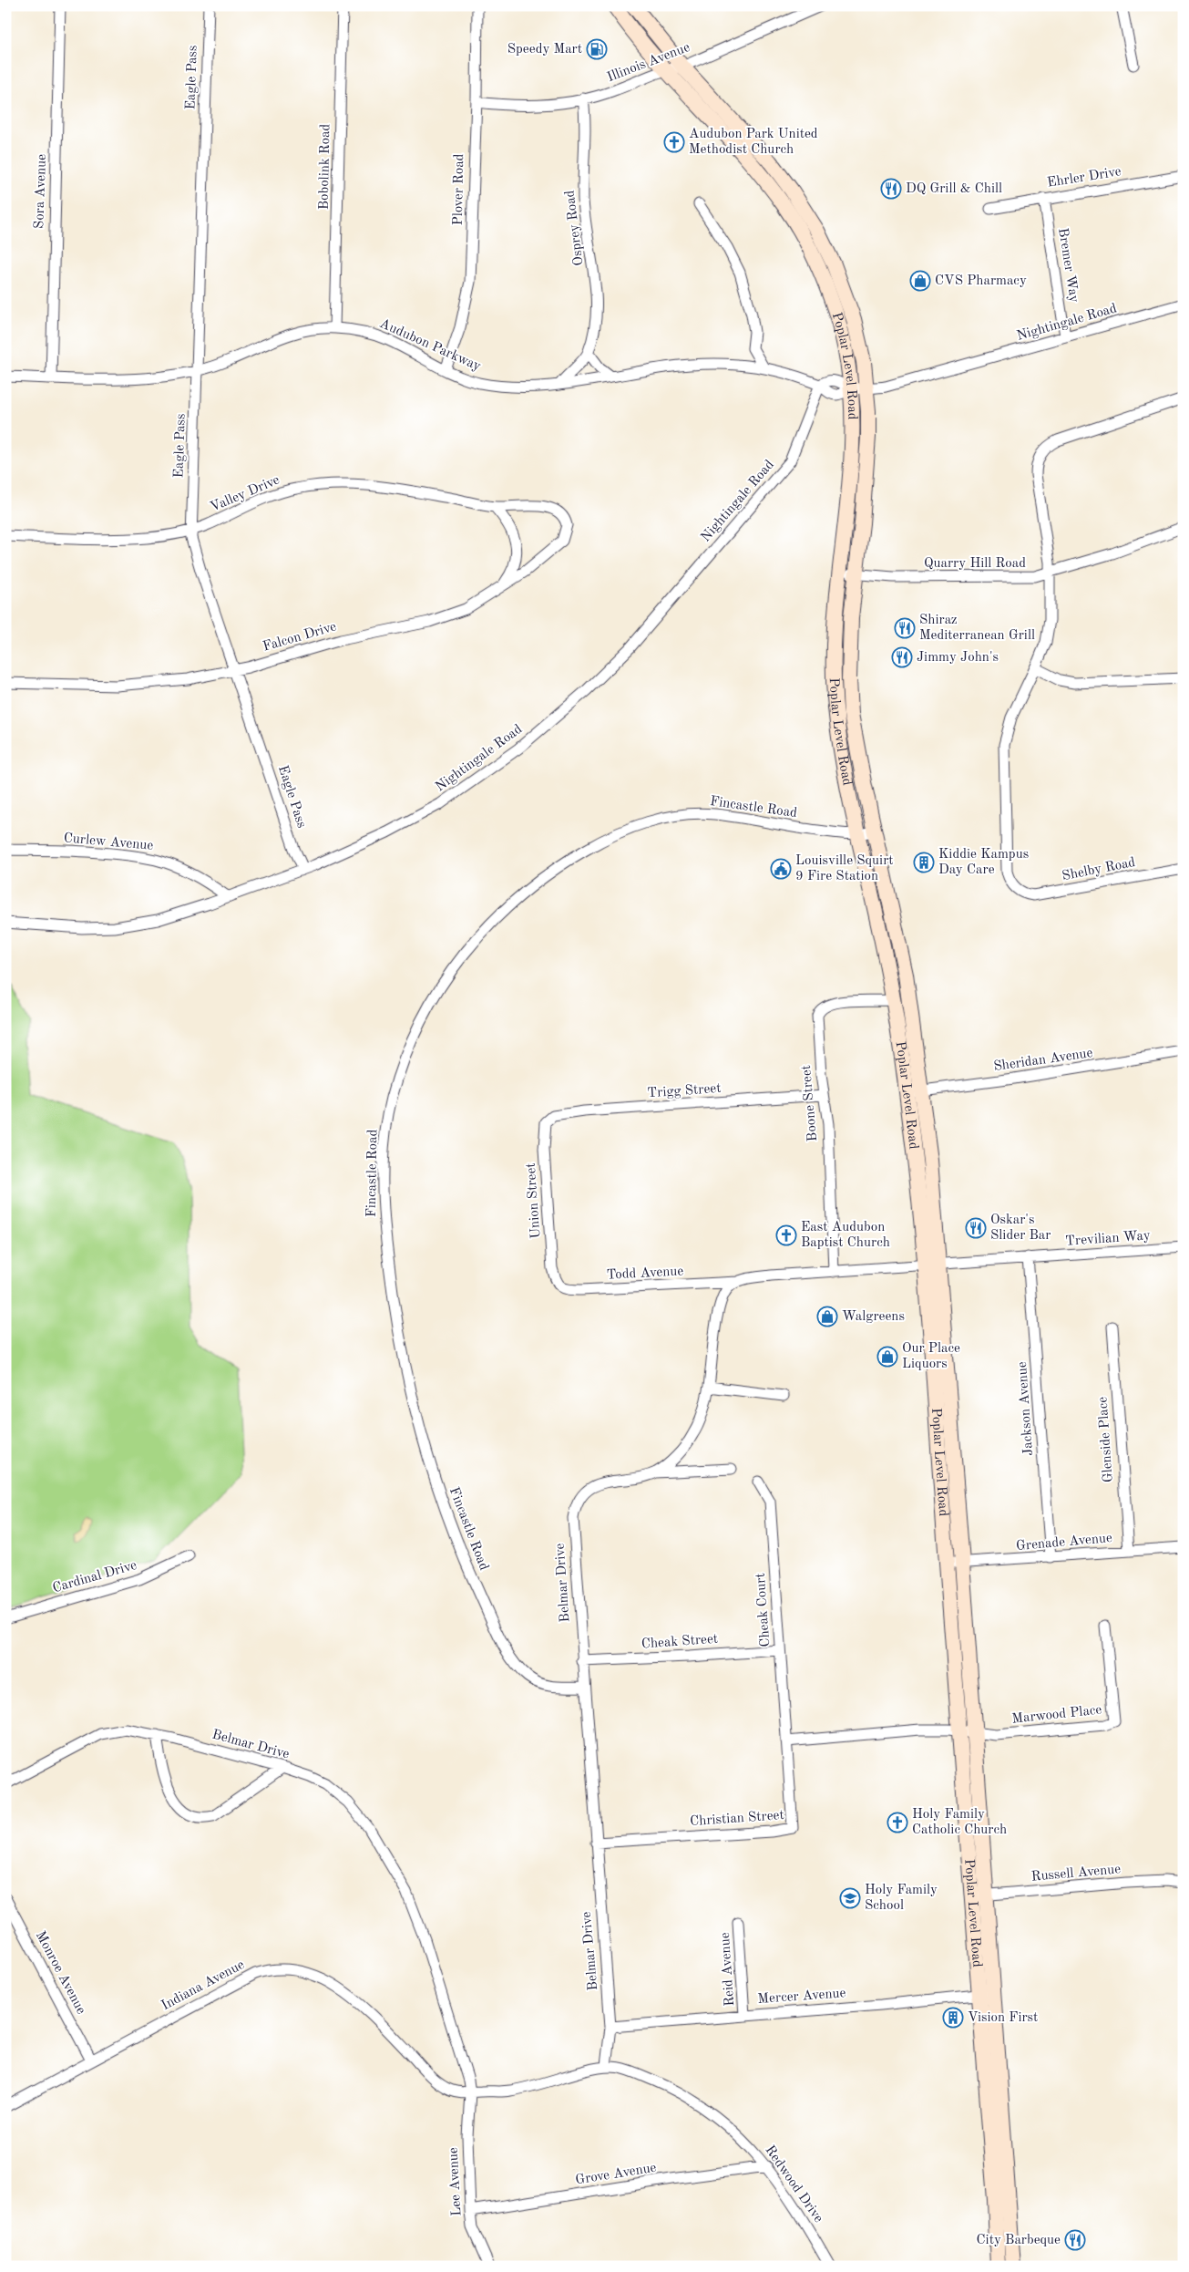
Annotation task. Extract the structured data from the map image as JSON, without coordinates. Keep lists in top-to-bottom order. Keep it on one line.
{"streets":{"main road":["Poplar Level Road"],"street":["Illinois Avenue","Eagle Pass","Bobolink Road","Ehrler Drive","Plover Road","Sora Avenue","Osprey Road","Bremer Way","Nightingale Road","Audubon Parkway","Valley Drive","Quarry Hill Road","Falcon Drive","Fincastle Road","Curlew Avenue","Shelby Road","Sheridan Avenue","Trigg Street","Boone Street","Union Street","Trevilian Way","Todd Avenue","Jackson Avenue","Glenside Place","Grenade Avenue","Cardinal Drive","Belmar Drive","Cheak Court","Cheak Street","Marwood Place","Christian Street","Russell Avenue","Reid Avenue","Monroe Avenue","Indiana Avenue","Mercer Avenue","Grove Avenue","Lee Avenue","Redwood Drive"]},"crossings":[["Illinois Avenue","Plover Road"],["Illinois Avenue","Osprey Road"],["Illinois Avenue","Poplar Level Road"],["Eagle Pass","Nightingale Road"],["Eagle Pass","Audubon Parkway"],["Eagle Pass","Valley Drive"],["Eagle Pass","Falcon Drive"],["Bobolink Road","Audubon Parkway"],["Ehrler Drive","Bremer Way"],["Plover Road","Audubon Parkway"],["Sora Avenue","Audubon Parkway"],["Osprey Road","Audubon Parkway"],["Bremer Way","Nightingale Road"],["Nightingale Road","Audubon Parkway"],["Nightingale Road","Poplar Level Road"],["Nightingale Road","Curlew Avenue"],["Audubon Parkway","Poplar Level Road"],["Poplar Level Road","Quarry Hill Road"],["Poplar Level Road","Fincastle Road"],["Poplar Level Road","Sheridan Avenue"],["Poplar Level Road","Boone Street"],["Poplar Level Road","Trevilian Way"],["Poplar Level Road","Grenade Avenue"],["Poplar Level Road","Marwood Place"],["Poplar Level Road","Russell Avenue"],["Poplar Level Road","Mercer Avenue"],["Valley Drive","Falcon Drive"],["Fincastle Road","Belmar Drive"],["Trigg Street","Boone Street"],["Trigg Street","Union Street"],["Union Street","Todd Avenue"],["Trevilian Way","Jackson Avenue"],["Todd Avenue","Belmar Drive"],["Jackson Avenue","Grenade Avenue"],["Glenside Place","Grenade Avenue"],["Belmar Drive","Cheak Street"],["Belmar Drive","Christian Street"],["Belmar Drive","Indiana Avenue"],["Belmar Drive","Mercer Avenue"],["Belmar Drive","Lee Avenue"],["Belmar Drive","Redwood Drive"],["Cheak Court","Cheak Street"],["Cheak Court","Christian Street"],["Reid Avenue","Mercer Avenue"],["Monroe Avenue","Indiana Avenue"],["Indiana Avenue","Lee Avenue"],["Grove Avenue","Lee Avenue"],["Grove Avenue","Redwood Drive"]],"places":{"fuel station":["Speedy Mart"],"church":["Audubon Park United Methodist Church","East Audubon Baptist Church","Holy Family Catholic Church"],"restaurant":["DQ Grill & Chill","Shiraz Mediterranean Grill","Jimmy John's","Oskar's Slider Bar","City Barbeque"],"shop":["CVS Pharmacy","Walgreens","Our Place Liquors"],"building":["Kiddie Kampus Day Care","Vision First"],"public building":["Louisville Squirt 9 Fire Station"],"school or university":["Holy Family School"]}}
